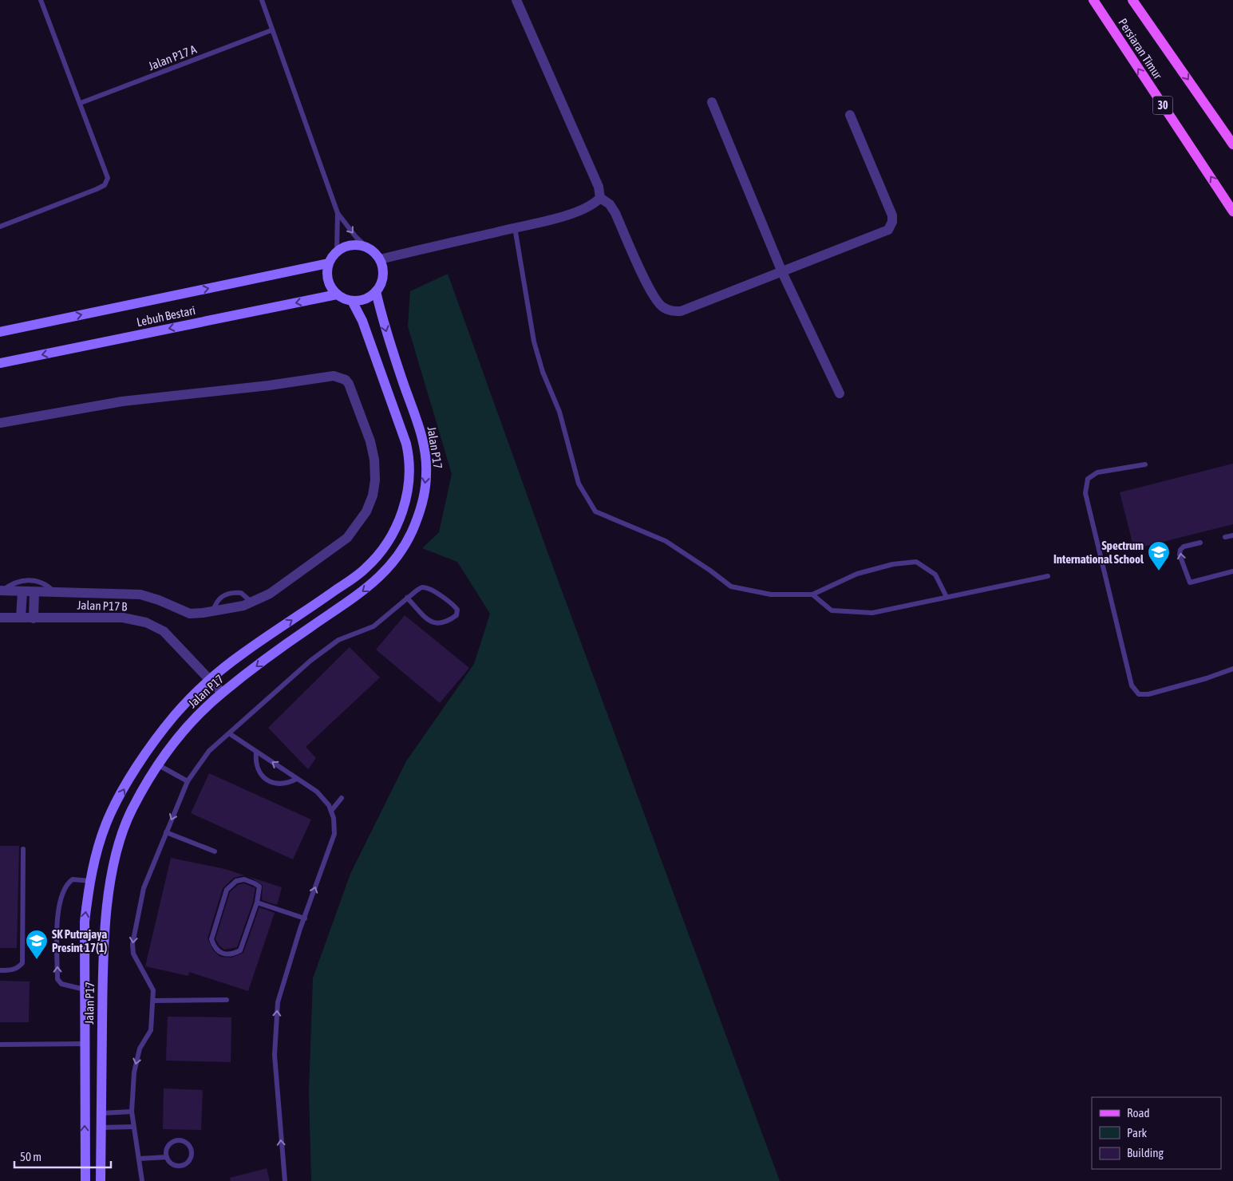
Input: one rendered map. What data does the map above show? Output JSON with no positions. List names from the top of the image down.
{
  "streets": {
    "main road": ["Persiaran Timur", "30"],
    "street": ["Lebuh Bestari", "Jalan P17", "Jalan P17 B"],
    "lane": ["Jalan P17 A"]
  },
  "crossings": [
    ["Lebuh Bestari", "Jalan P17"],
    ["Jalan P17", "Jalan P17 B"]
  ],
  "places": {
    "school or university": ["Spectrum International School", "SK Putrajaya Presint 17(1)"]
  },
  "legend": ["Road", "Park", "Building"],
  "scale_bar": "50 m"
}
